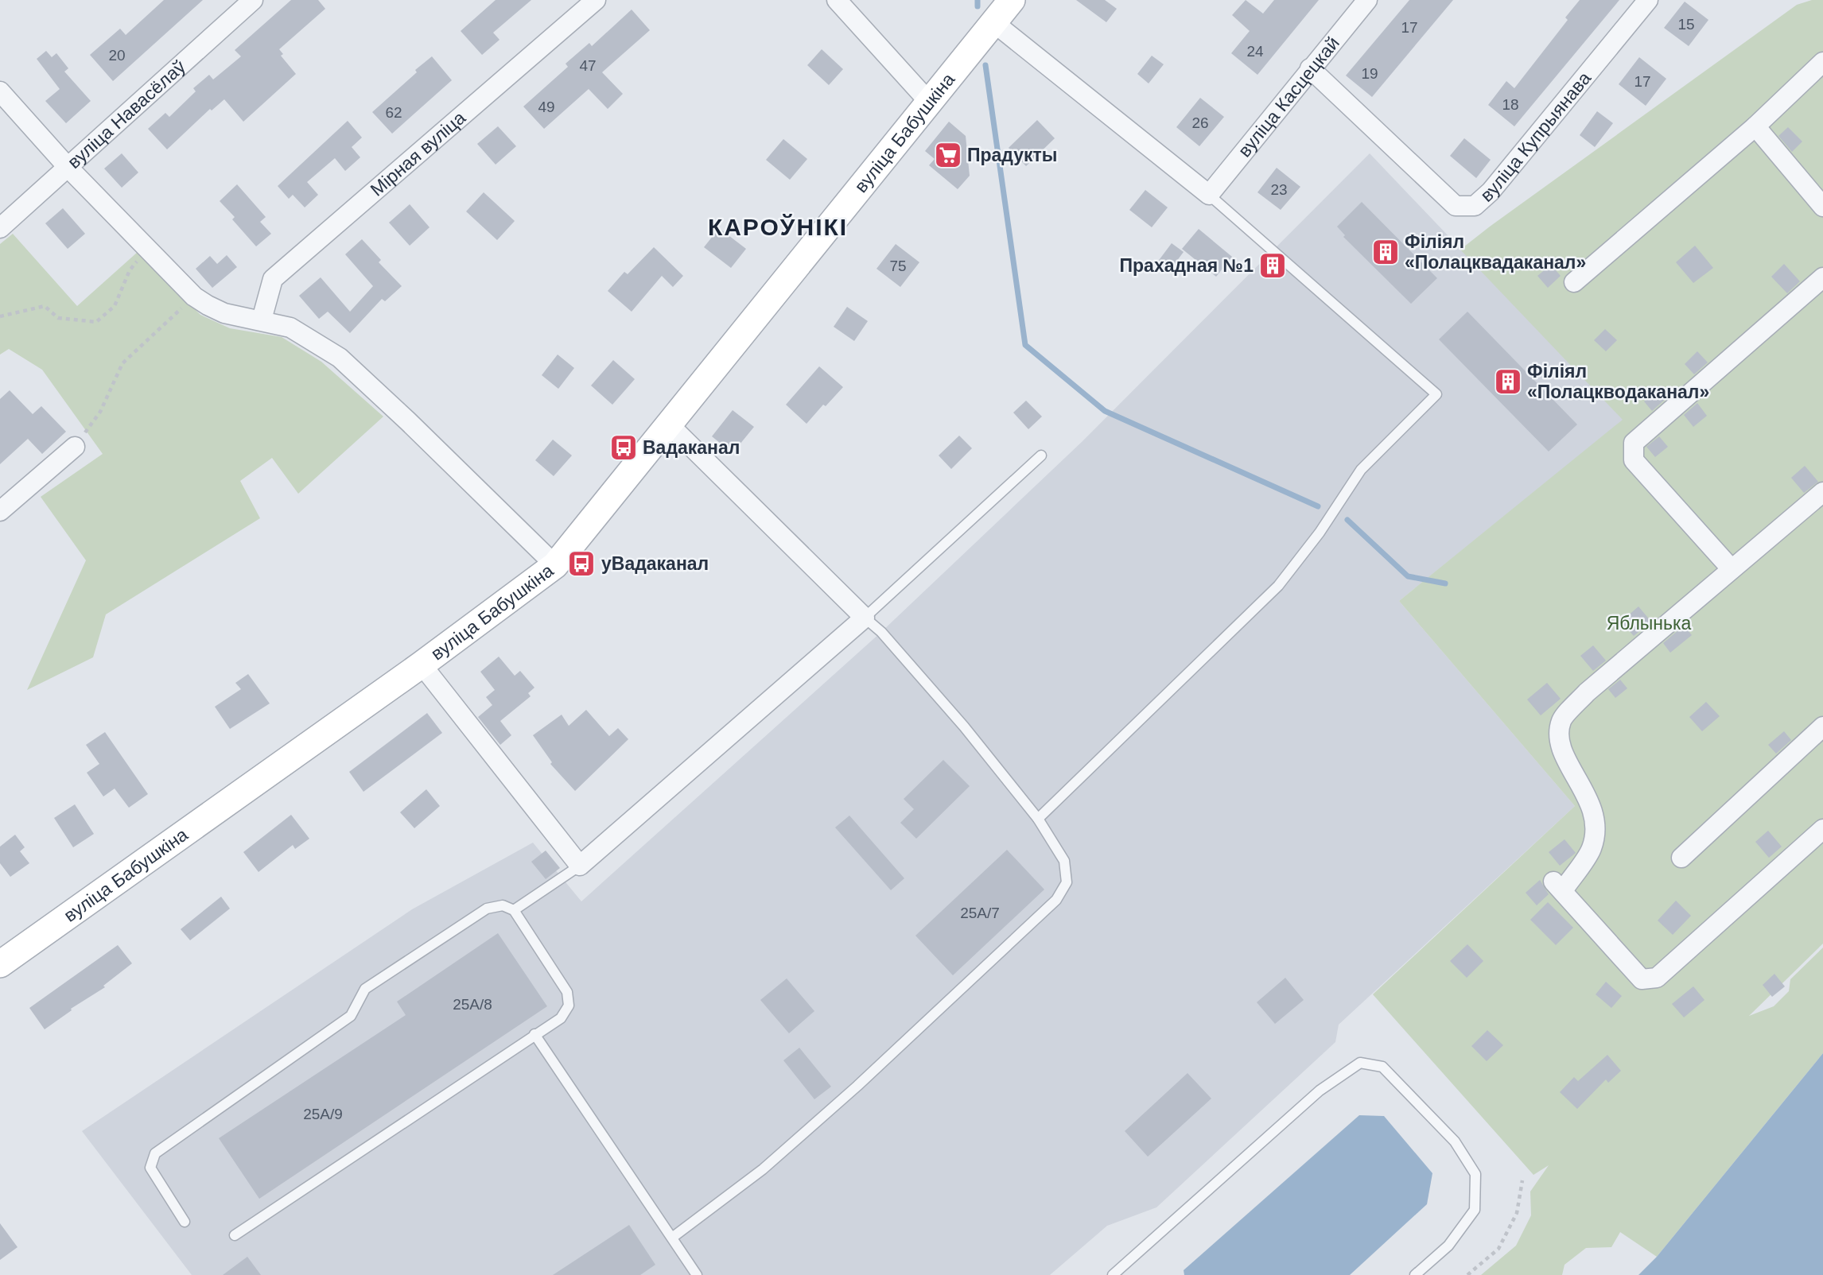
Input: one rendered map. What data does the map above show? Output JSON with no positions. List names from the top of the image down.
{
  "streets": {
    "street": [
      "вуліца Касцецкай",
      "вуліца Навасёлаў",
      "вуліца Бабушкіна",
      "вуліца Купрыянава",
      "Мірная вуліца"
    ]
  },
  "crossings": [
    ["вуліца Касцецкай", "вуліца Купрыянава"]
  ],
  "districts": ["КАРОЎНІКІ"],
  "parks": ["Яблынька"],
  "places": {
    "supermarket": ["Прадукты"],
    "building": ["Філіял «Полацквадаканал»", "Прахадная №1", "Філіял «Полацкводаканал»"],
    "bus stop": ["Вадаканал", "уВадаканал"]
  },
  "house_numbers": [
    "15",
    "17",
    "24",
    "20",
    "47",
    "19",
    "17",
    "18",
    "49",
    "62",
    "26",
    "23",
    "75",
    "25А/7",
    "25А/8",
    "25А/9"
  ]
}
